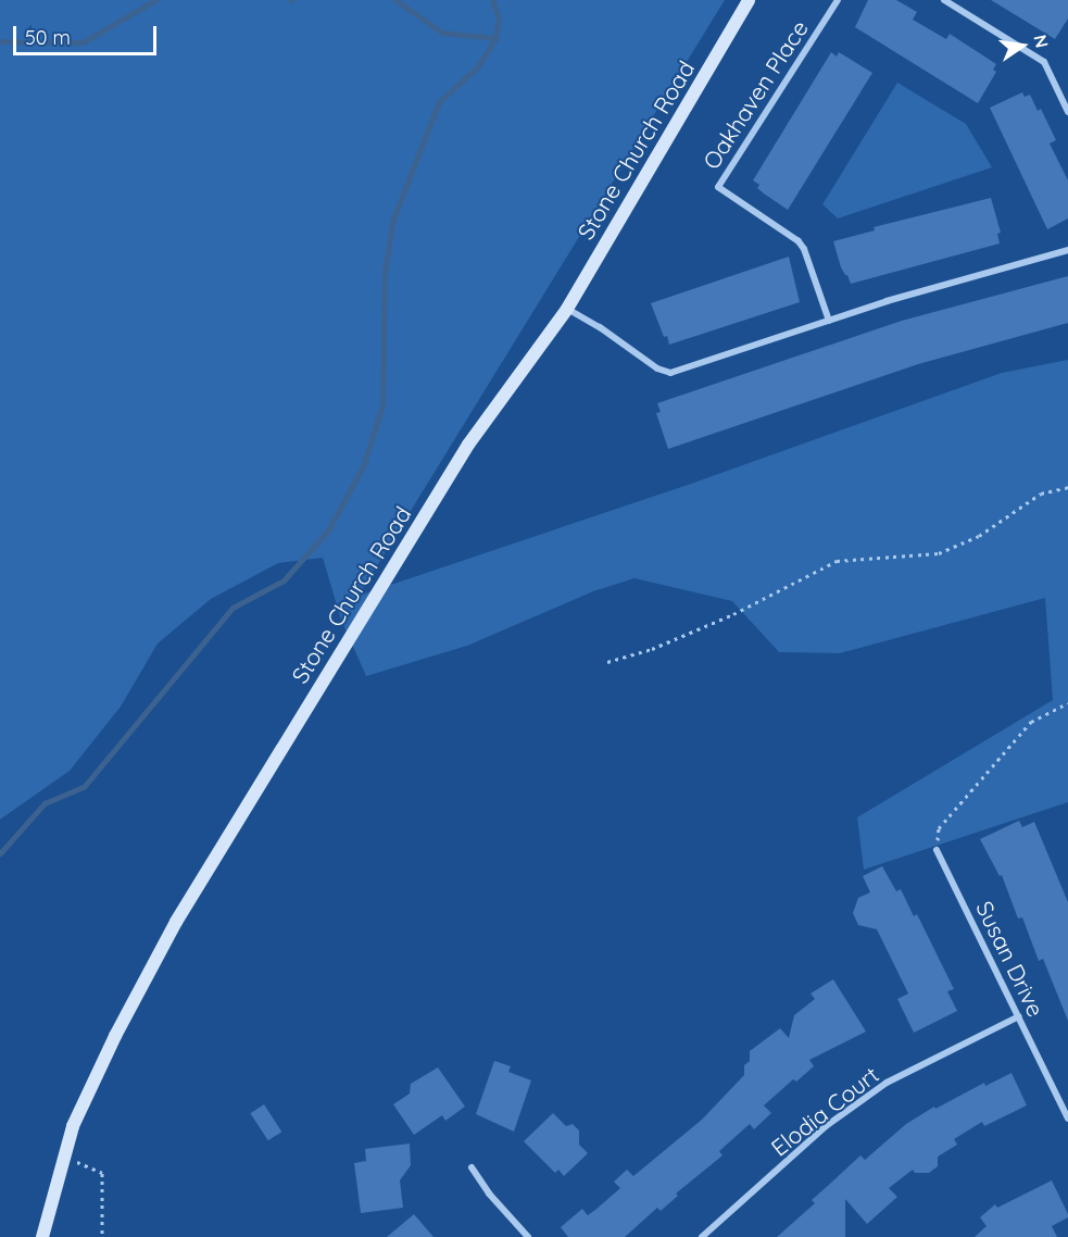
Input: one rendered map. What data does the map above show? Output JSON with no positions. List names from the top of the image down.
{
  "streets": {
    "main road": ["Stone Church Road"],
    "street": ["Oakhaven Place", "Susan Drive", "Elodia Court"]
  },
  "crossings": [
    ["Susan Drive", "Elodia Court"]
  ],
  "scale_bar": "50 m",
  "north": "right"
}
